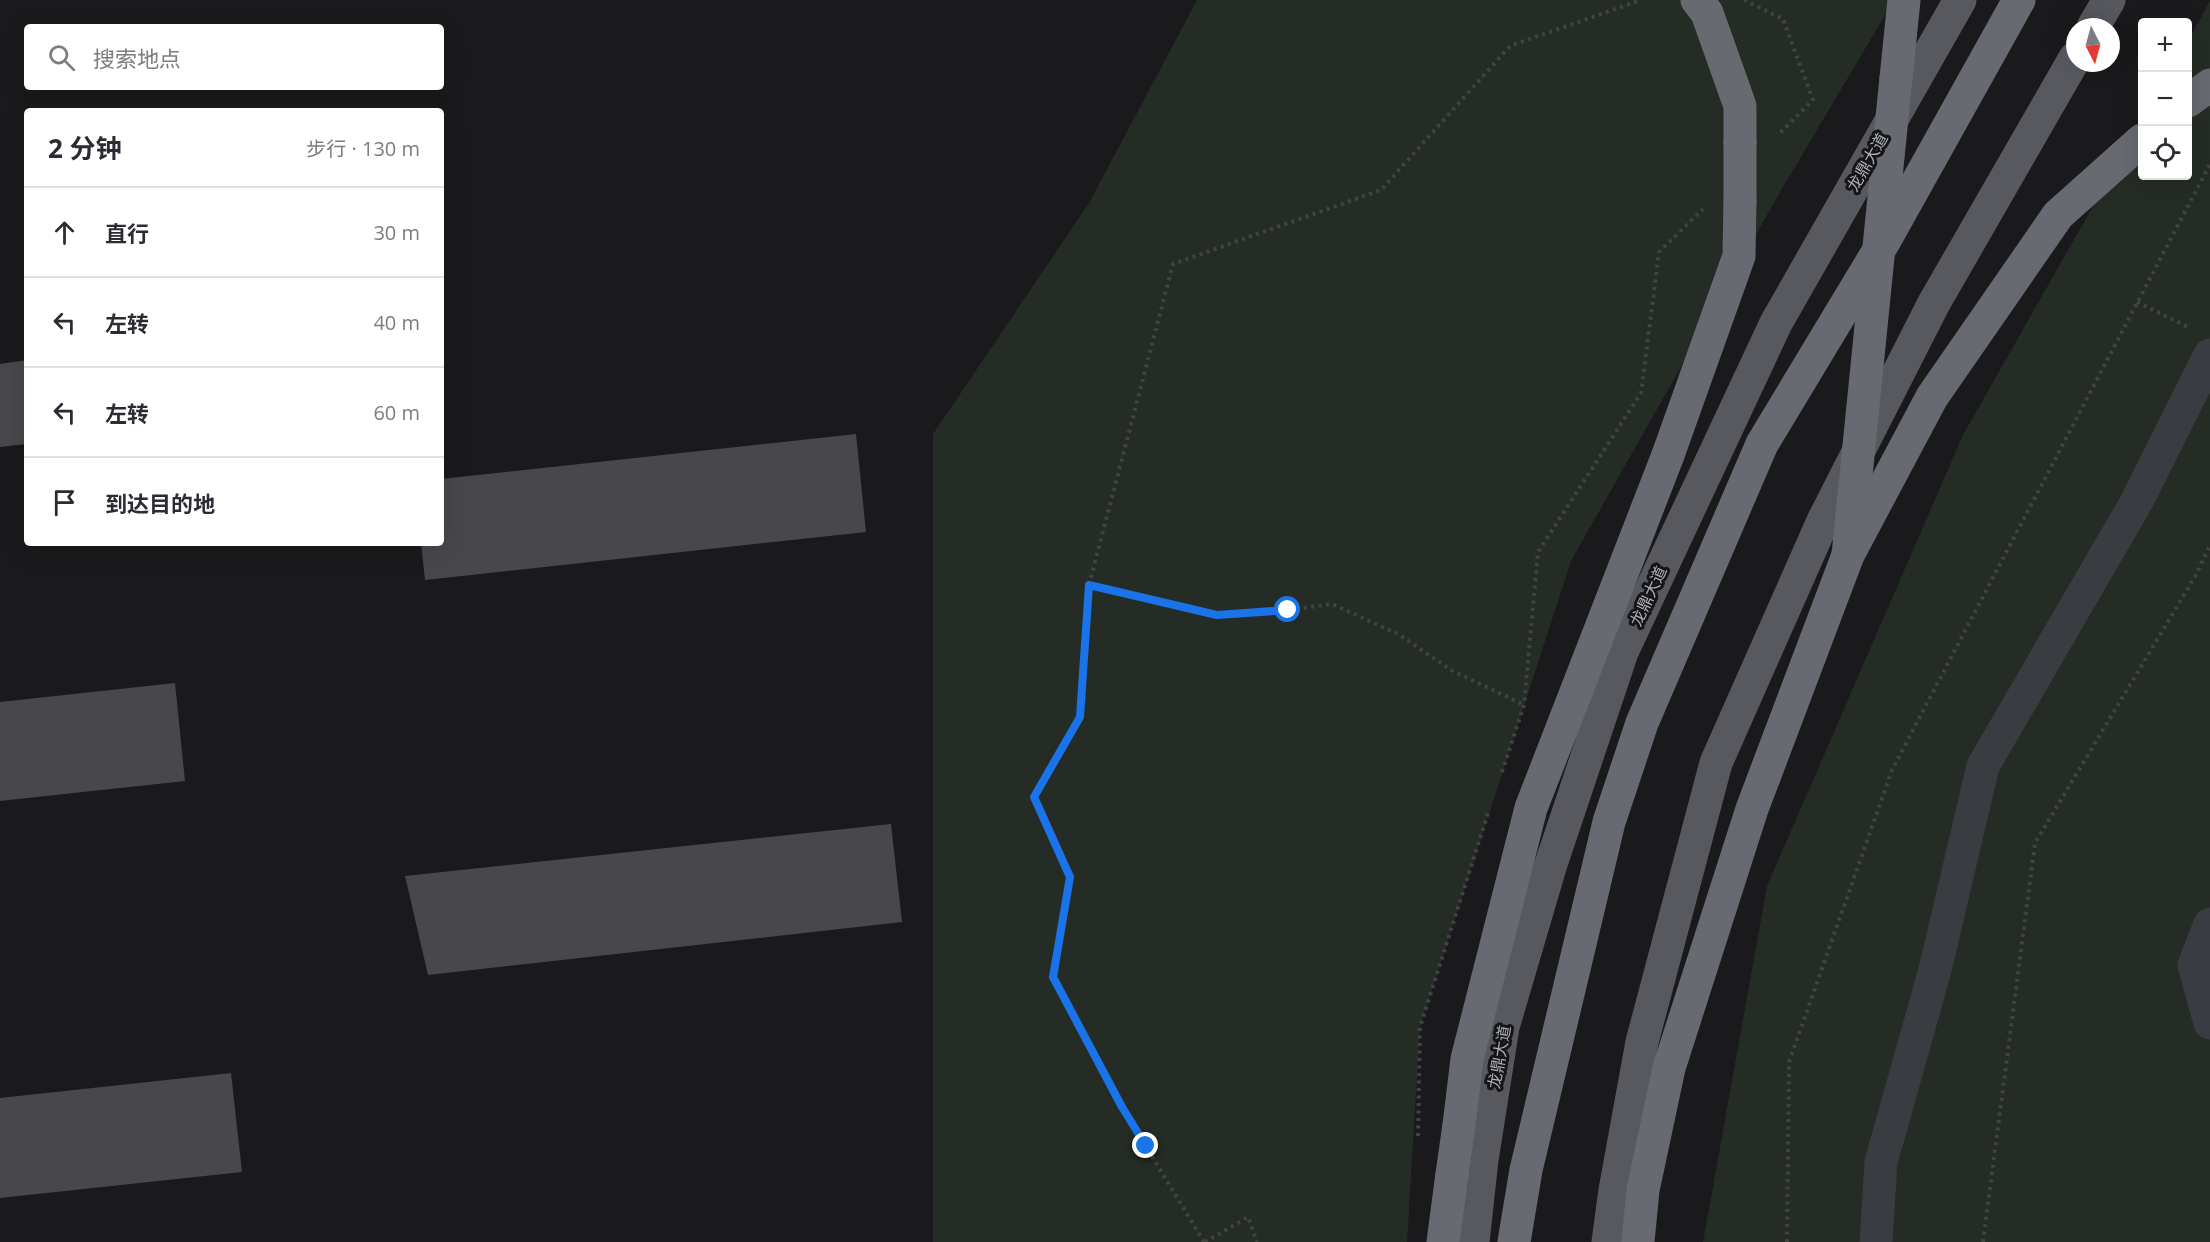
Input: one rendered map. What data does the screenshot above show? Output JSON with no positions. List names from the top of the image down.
{
  "streets": {
    "main road": ["龙鼎大道"]
  },
  "north": "bottom",
  "page": {
    "map_buttons": ["+", "−"],
    "search": "搜索地点",
    "heading": ["2 分钟", "步行 · 130 m"],
    "list": [
      ["直行", "30 m"],
      ["左转", "40 m"],
      ["左转", "60 m"],
      "到达目的地"
    ]
  }
}
